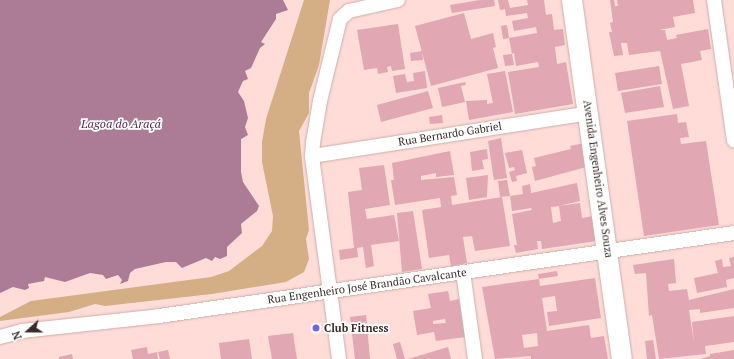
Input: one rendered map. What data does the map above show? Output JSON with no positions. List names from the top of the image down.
{
  "streets": {
    "main road": ["Avenida Engenheiro Alves Souza"],
    "street": ["Rua Bernardo Gabriel", "Rua Engenheiro José Brandão Cavalcante"]
  },
  "crossings": [
    ["Rua Bernardo Gabriel", "Avenida Engenheiro Alves Souza"],
    ["Avenida Engenheiro Alves Souza", "Rua Engenheiro José Brandão Cavalcante"]
  ],
  "water": ["Lagoa do Araçá"],
  "places": ["Club Fitness"],
  "north": "left"
}
